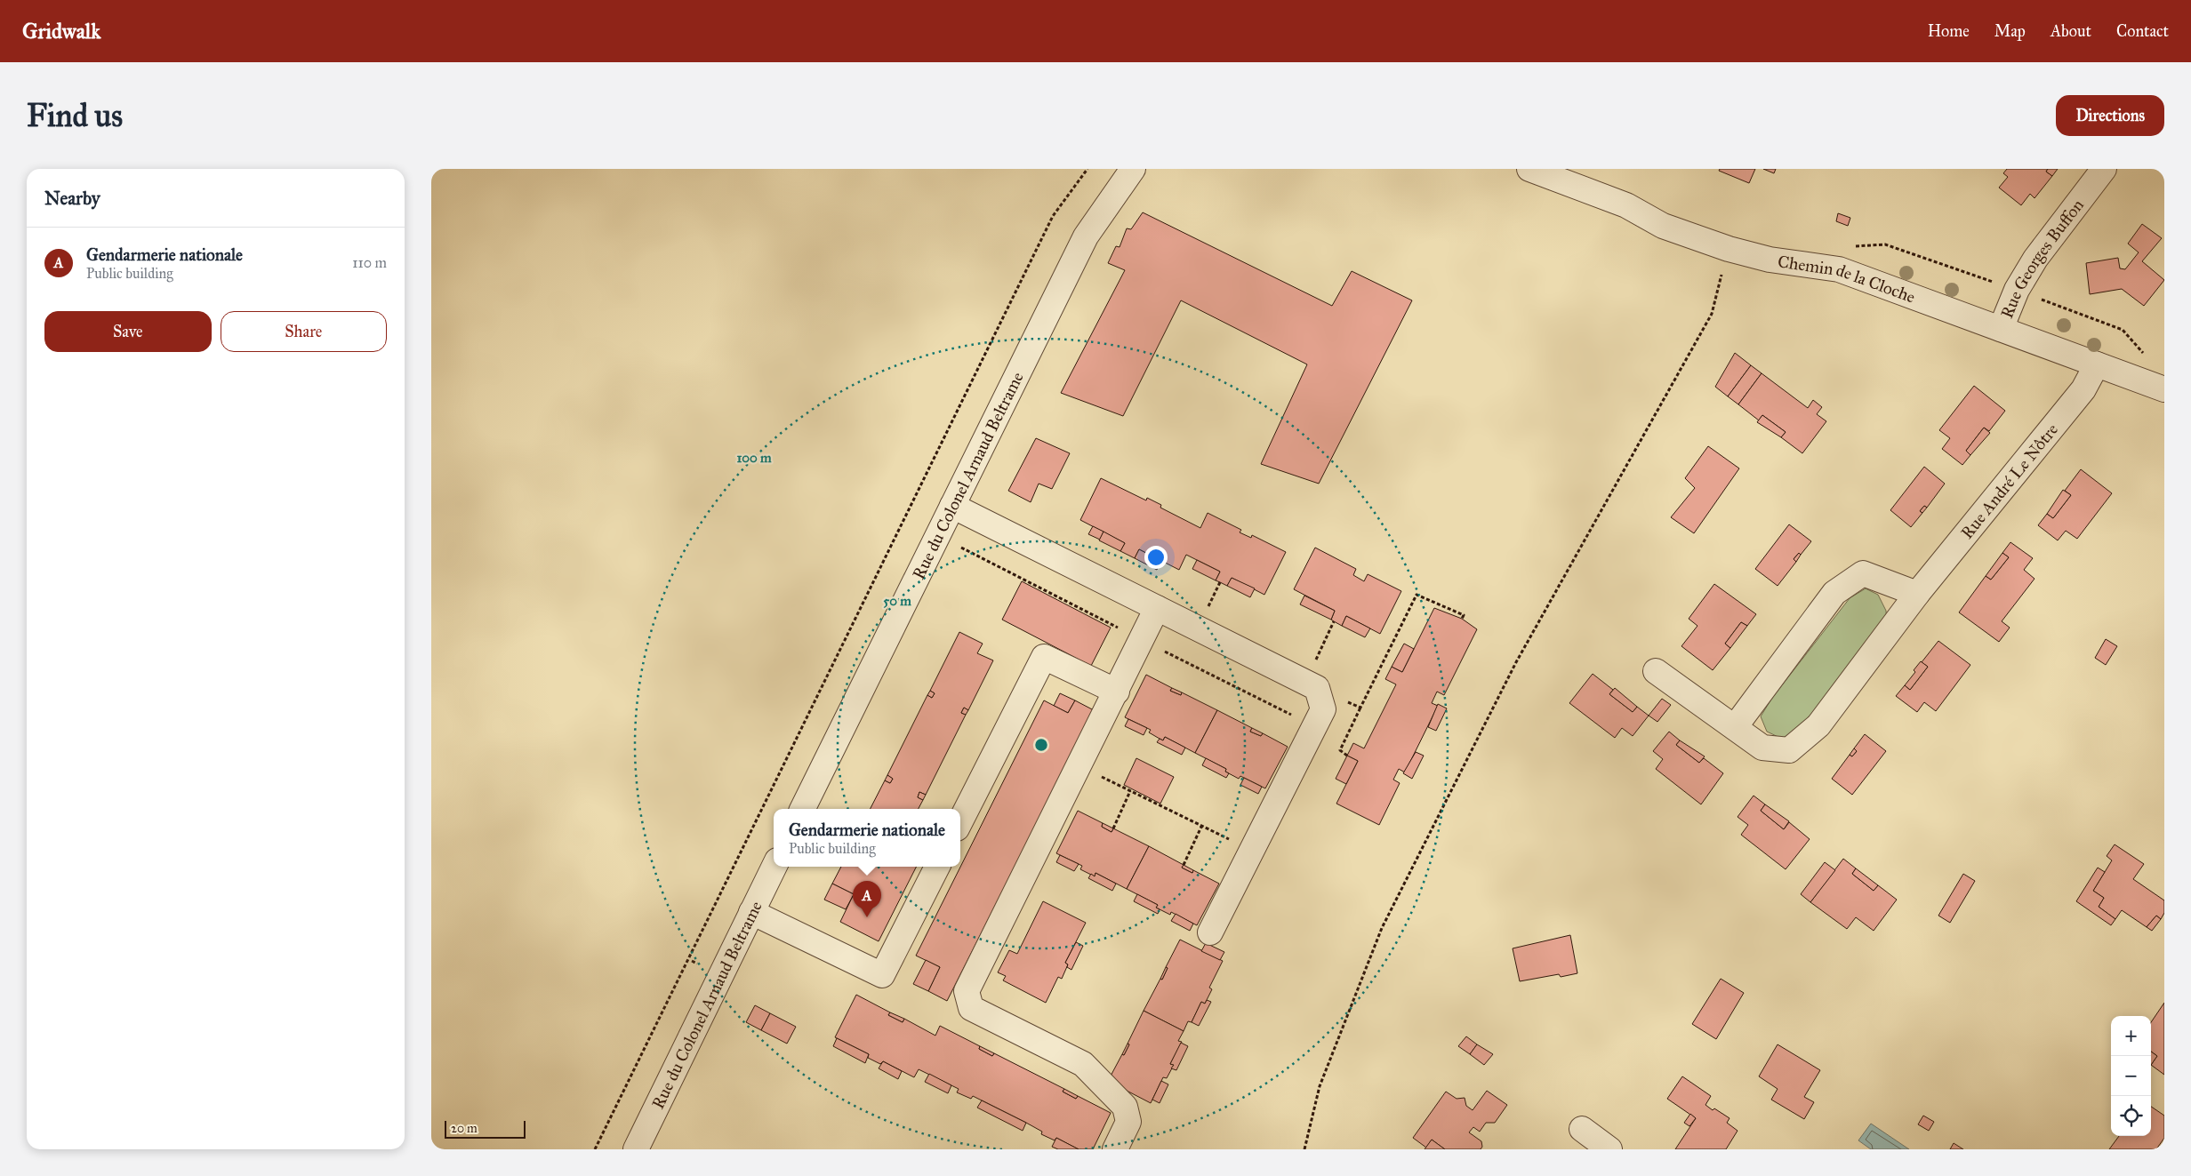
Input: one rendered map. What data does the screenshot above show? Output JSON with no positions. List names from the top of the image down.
{
  "streets": {
    "street": [
      "Rue Georges Buffon",
      "Chemin de la Cloche",
      "Rue du Colonel Arnaud Beltrame",
      "Rue André Le Nôtre"
    ]
  },
  "crossings": [
    ["Rue Georges Buffon", "Chemin de la Cloche"],
    ["Chemin de la Cloche", "Rue André Le Nôtre"]
  ],
  "scale_bar": "20 m",
  "page": {
    "header": "Gridwalk",
    "nav": [
      "Home",
      "Map",
      "About",
      "Contact"
    ],
    "buttons": [
      "Directions",
      ["Save", "Share"]
    ],
    "title": "Find us",
    "heading": "Nearby",
    "list": [
      {
        "mark": "A",
        "name": "Gendarmerie nationale",
        "note": "Public building",
        "value": "110 m"
      }
    ],
    "popup": ["Gendarmerie nationale", "Public building"],
    "pins": "A",
    "map_buttons": ["+", "−"],
    "scale": "20 m"
  },
  "rings": ["100 m", "50 m"]
}
